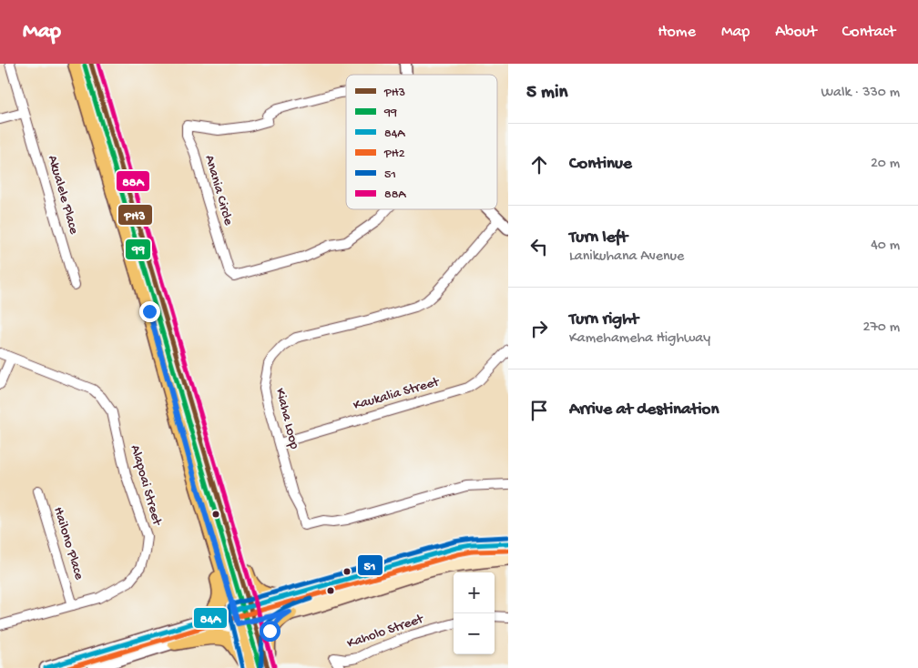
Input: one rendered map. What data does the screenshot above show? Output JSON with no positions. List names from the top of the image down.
{
  "streets": {
    "street": [
      "Anania Circle",
      "Akualele Place",
      "Kaukalia Street",
      "Kiaha Loop",
      "Alapoai Street",
      "Hailono Place",
      "Kaholo Street"
    ]
  },
  "crossings": [
    ["Kaukalia Street", "Kiaha Loop"],
    ["Alapoai Street", "Hailono Place"]
  ],
  "lines": [
    "transit line PH3",
    "transit line 88A",
    "transit line 99",
    "transit line 51",
    "transit line 84A",
    "transit line PH2"
  ],
  "legend": [
    "PH3",
    "99",
    "84A",
    "PH2",
    "51",
    "88A"
  ],
  "page": {
    "header": "Map",
    "nav": [
      "Home",
      "Map",
      "About",
      "Contact"
    ],
    "heading": ["5 min", "Walk · 330 m"],
    "list": [
      ["Continue", "20 m"],
      ["Turn left", "Lanikuhana Avenue", "40 m"],
      ["Turn right", "Kamehameha Highway", "270 m"],
      "Arrive at destination"
    ],
    "map_buttons": ["+", "−"]
  }
}
